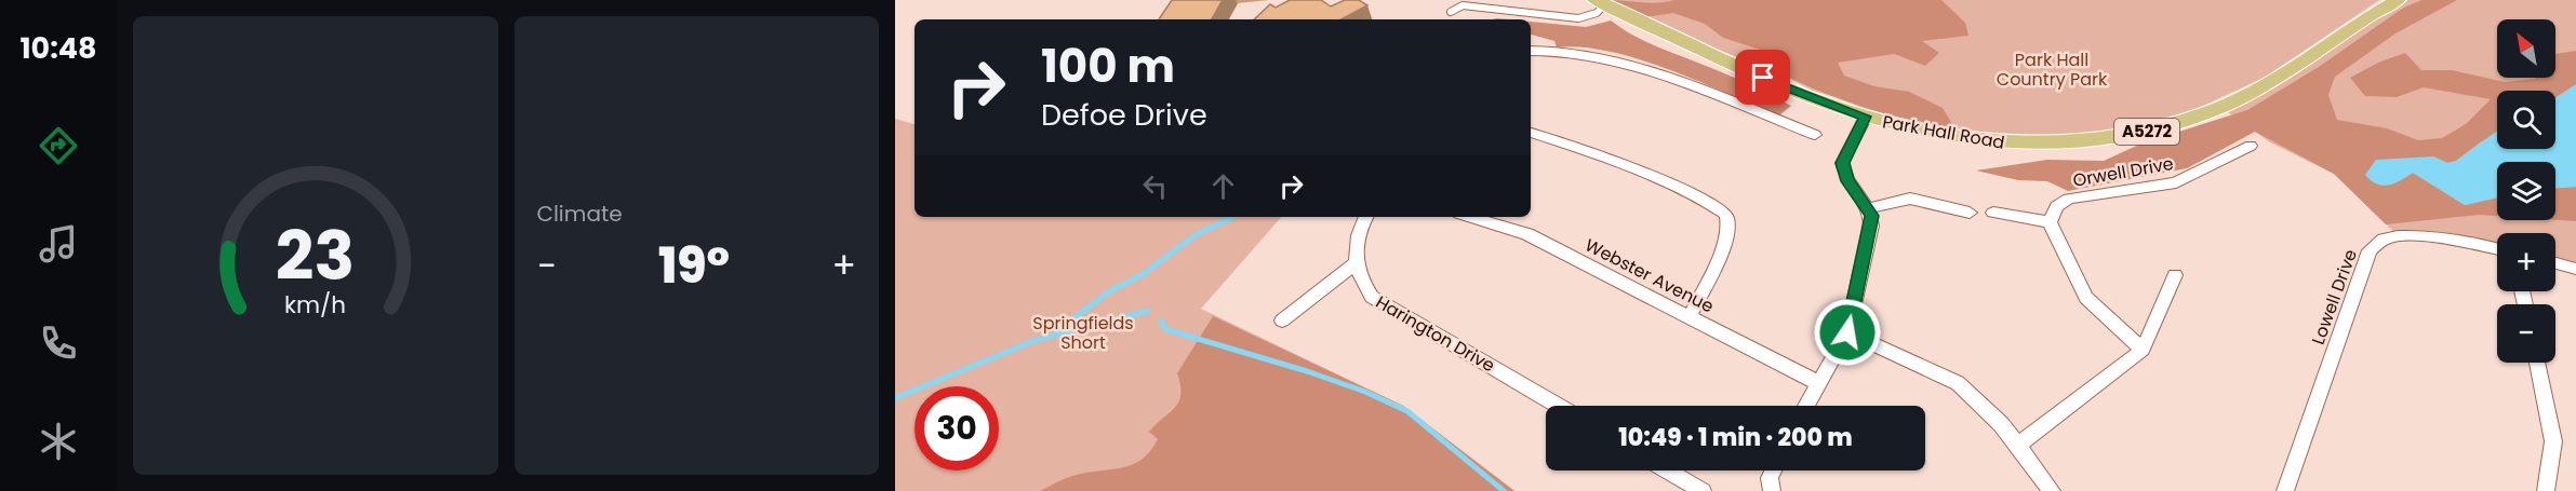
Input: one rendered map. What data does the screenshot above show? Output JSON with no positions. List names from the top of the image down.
{
  "streets": {
    "main road": ["Park Hall Road", "A5272"],
    "street": [
      "Orwell Drive",
      "Webster Avenue",
      "Lowell Drive",
      "Harington Drive"
    ]
  },
  "parks": ["Park Hall Country Park", "Springfields Short"],
  "north": "top left",
  "page": {
    "tabs": "10:48",
    "tile": "Climate",
    "map_buttons": ["+", "−"],
    "turn": ["100 m", "Defoe Drive"],
    "heat": ["−", "19°", "+"],
    "limit": "30",
    "trip": "10:49 · 1 min · 200 m",
    "gauge": ["23", "km/h"]
  }
}
